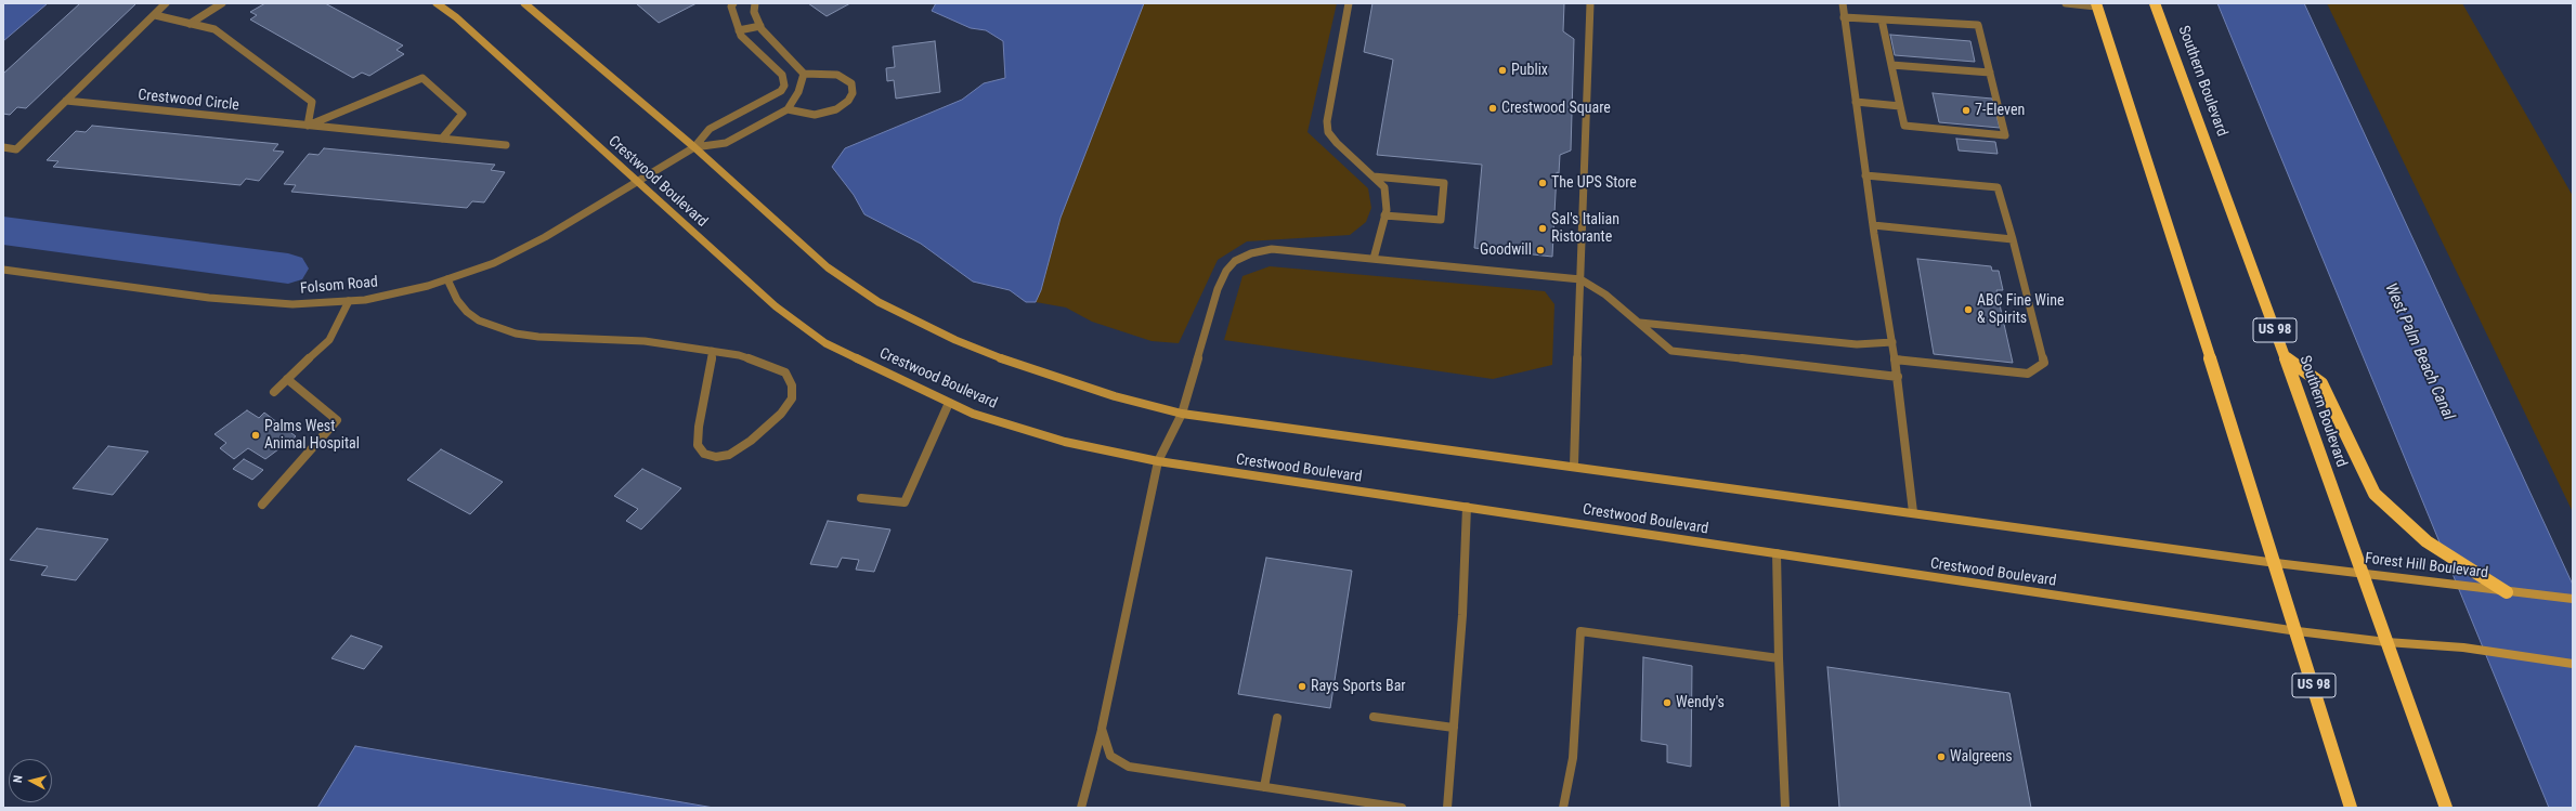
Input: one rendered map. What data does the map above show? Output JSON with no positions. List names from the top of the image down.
{
  "streets": {
    "highway": ["Southern Boulevard", "US 98"],
    "main road": ["Crestwood Boulevard", "Forest Hill Boulevard"],
    "street": ["Crestwood Circle", "Folsom Road"]
  },
  "crossings": [
    ["Southern Boulevard", "Forest Hill Boulevard"],
    ["Crestwood Boulevard", "Folsom Road"],
    ["Crestwood Boulevard", "US 98"],
    ["US 98", "Forest Hill Boulevard"]
  ],
  "water": ["West Palm Beach Canal"],
  "places": [
    "Publix",
    "Crestwood Square",
    "7-Eleven",
    "The UPS Store",
    "Sal's Italian Ristorante",
    "Goodwill",
    "ABC Fine Wine & Spirits",
    "Palms West Animal Hospital",
    "Rays Sports Bar",
    "Wendy's",
    "Walgreens"
  ],
  "north": "left"
}
